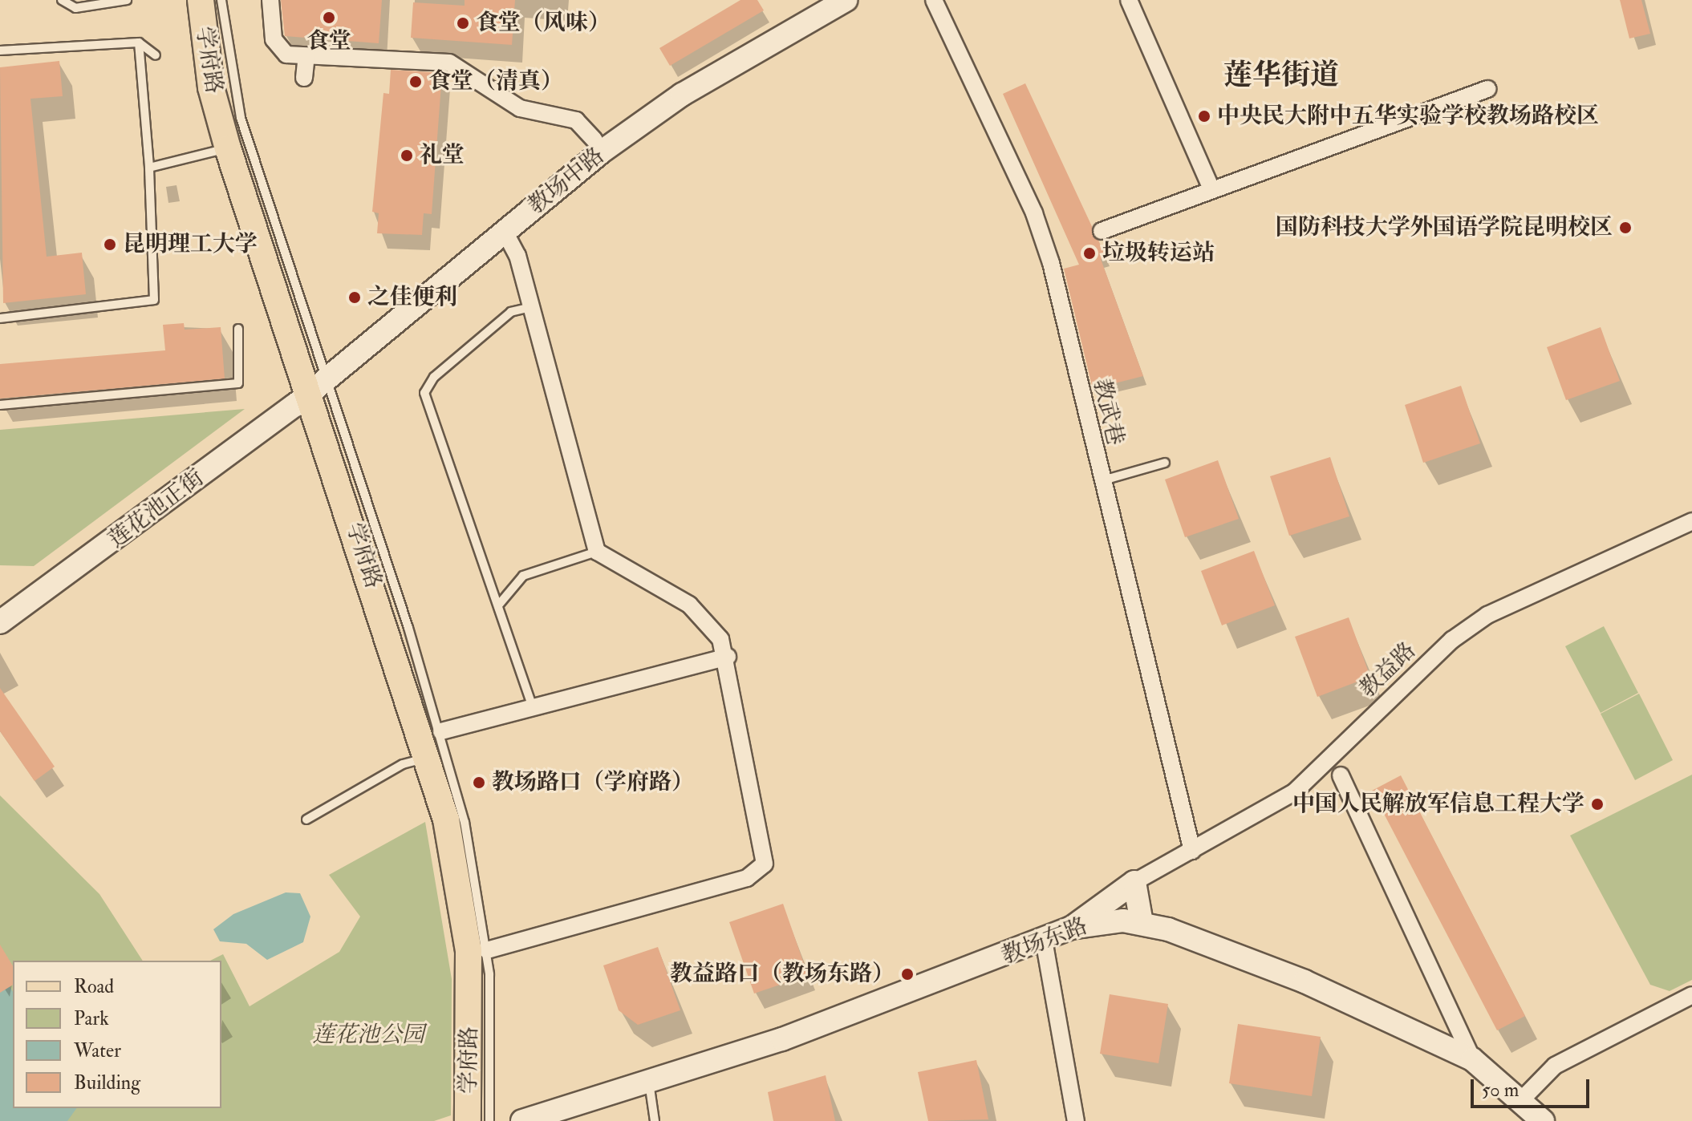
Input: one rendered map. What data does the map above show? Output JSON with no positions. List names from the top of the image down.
{
  "streets": {
    "main road": ["学府路"],
    "street": [
      "教场中路",
      "教武巷",
      "莲花池正街",
      "教益路",
      "教场东路"
    ]
  },
  "crossings": [
    ["学府路", "教场中路"],
    ["学府路", "莲花池正街"],
    ["教场中路", "莲花池正街"],
    ["教武巷", "教益路"]
  ],
  "districts": ["莲华街道"],
  "parks": ["莲花池公园"],
  "places": [
    "食堂",
    "食堂（风味）",
    "食堂（清真）",
    "中央民大附中五华实验学校教场路校区",
    "礼堂",
    "国防科技大学外国语学院昆明校区",
    "昆明理工大学",
    "垃圾转运站",
    "之佳便利",
    "教场路口（学府路）",
    "中国人民解放军信息工程大学",
    "教益路口（教场东路）"
  ],
  "legend": [
    "Road",
    "Park",
    "Water",
    "Building"
  ],
  "scale_bar": "50 m"
}
